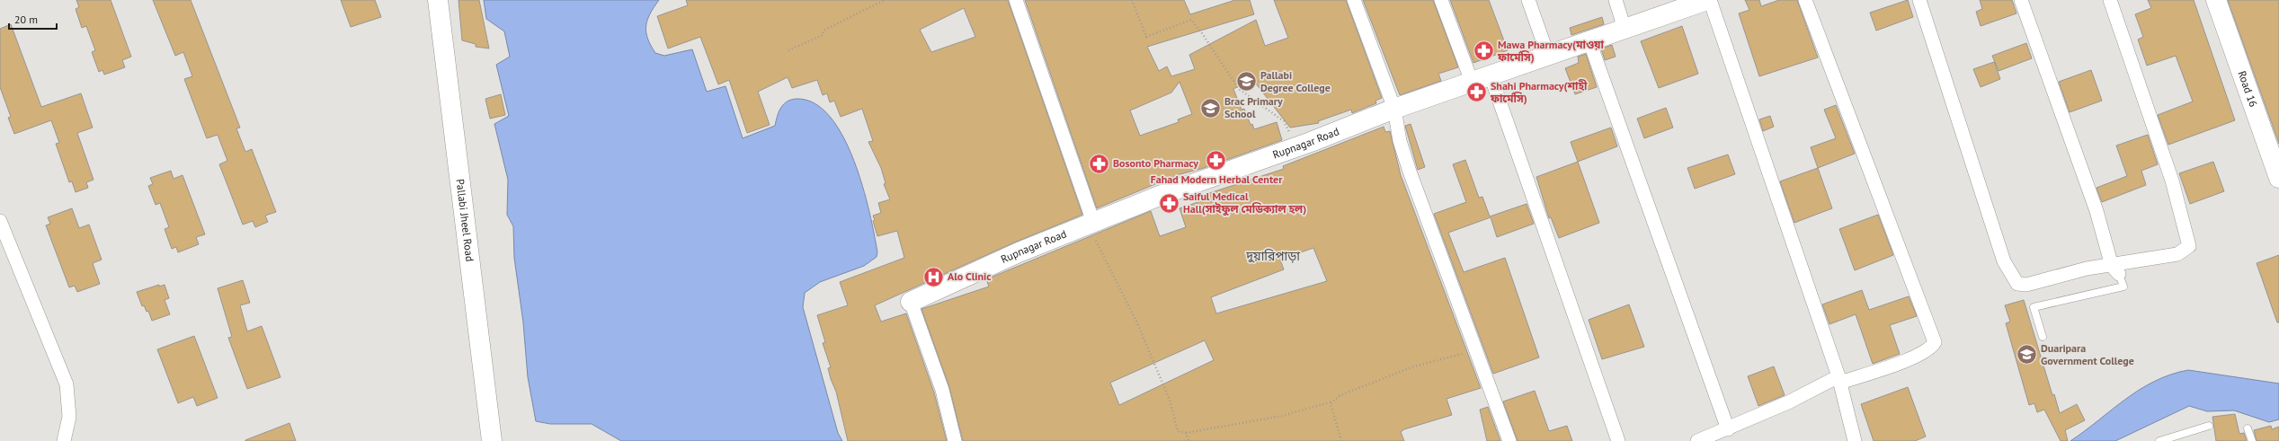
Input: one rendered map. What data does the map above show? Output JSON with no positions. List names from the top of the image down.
{
  "streets": {
    "street": ["Road 16", "Rupnagar Road", "Pallabi Jheel Road"]
  },
  "districts": ["দুয়ারিপাড়া"],
  "places": {
    "pharmacy": [
      "Mawa Pharmacy(মাওয়া ফার্মেসি)",
      "Shahi Pharmacy(শাহী ফার্মেসি)",
      "Fahad Modern Herbal Center",
      "Bosonto Pharmacy",
      "Saiful Medical Hall(সাইফুল মেডিক্যাল হল)"
    ],
    "school or university": ["Pallabi Degree College", "Brac Primary School", "Duaripara Government College"],
    "hospital": ["Alo Clinic"]
  },
  "scale_bar": "20 m"
}
